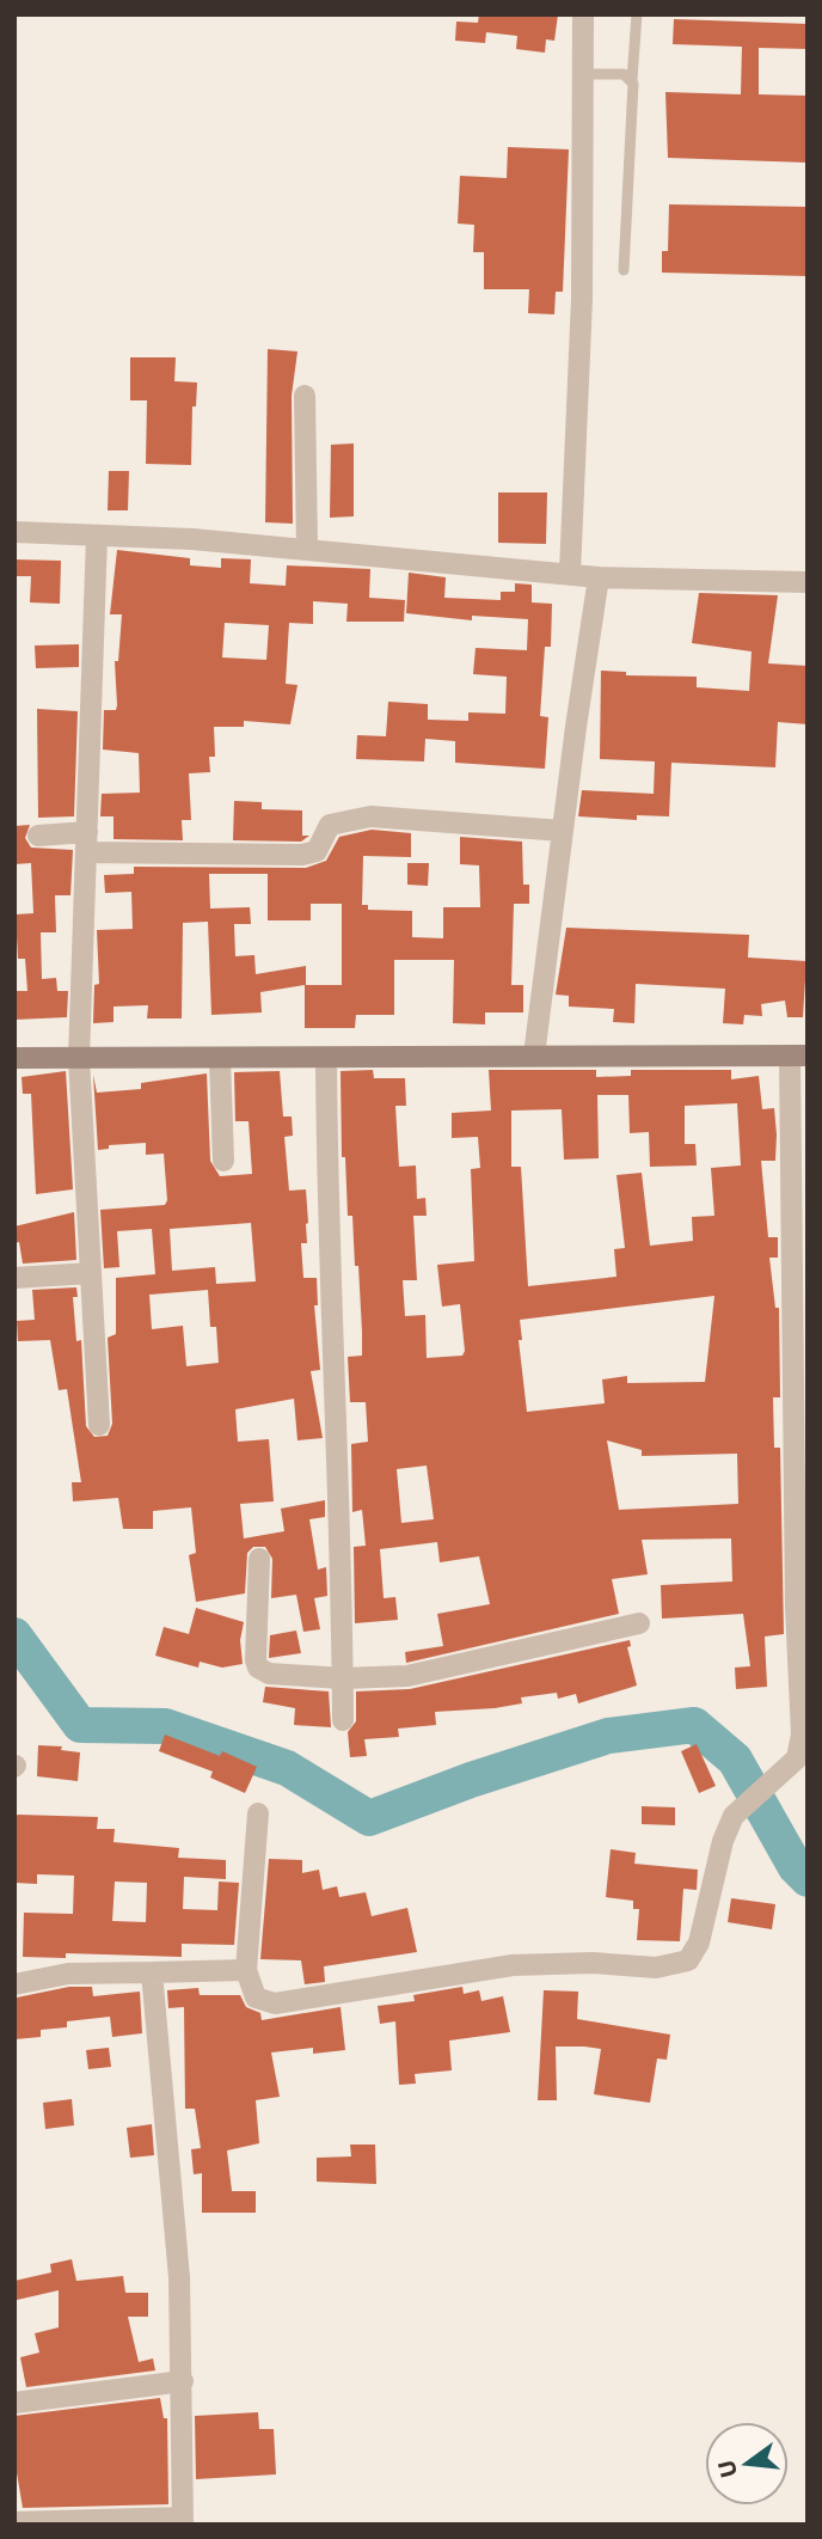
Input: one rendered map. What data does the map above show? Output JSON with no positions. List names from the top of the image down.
{
  "north": "left"
}
